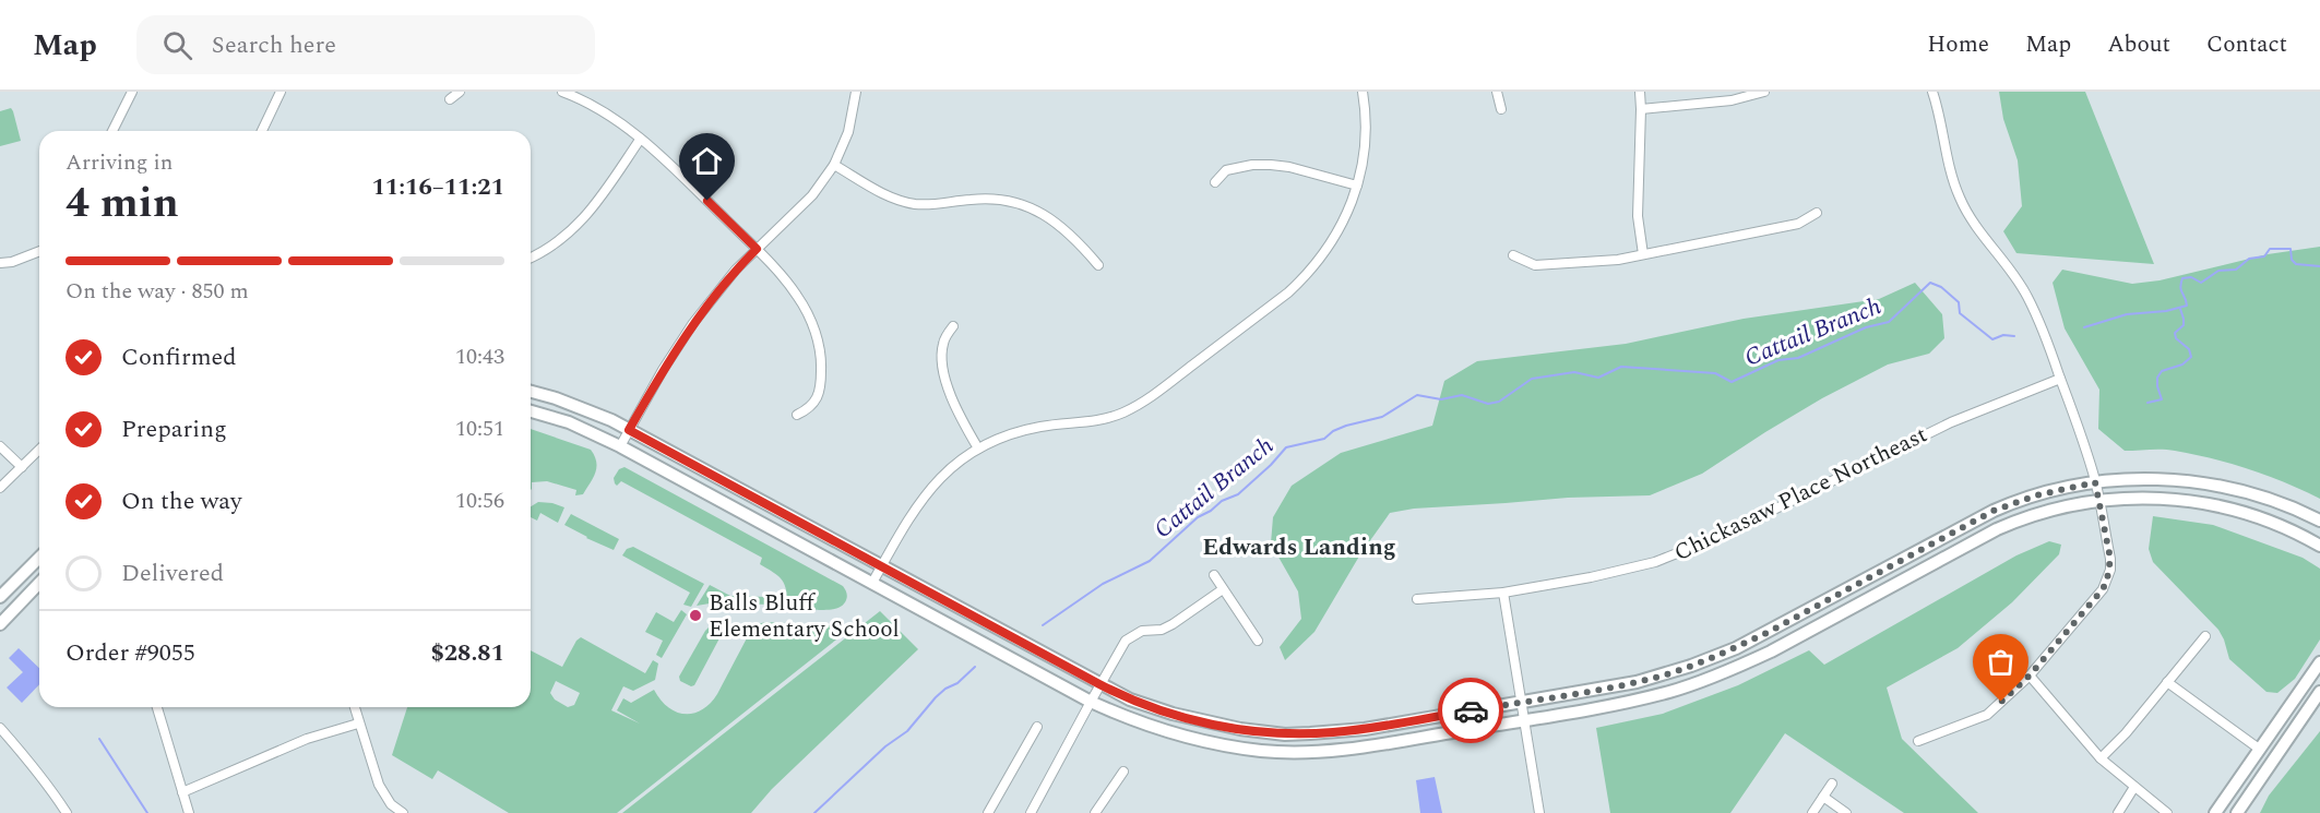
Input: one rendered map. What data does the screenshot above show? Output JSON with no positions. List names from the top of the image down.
{
  "streets": {
    "street": ["Chickasaw Place Northeast"]
  },
  "districts": ["Edwards Landing"],
  "water": ["Cattail Branch"],
  "places": ["Balls Bluff Elementary School"],
  "page": {
    "header": "Map",
    "search": "Search here",
    "nav": [
      "Home",
      "Map",
      "About",
      "Contact"
    ],
    "heading": ["4 min", "Arriving in", "11:16–11:21"],
    "panel": ["Order #9055", "$28.81"],
    "bar": "On the way · 850 m",
    "list": [
      ["Confirmed", "10:43"],
      ["Preparing", "10:51"],
      ["On the way", "10:56"],
      "Delivered"
    ]
  }
}
